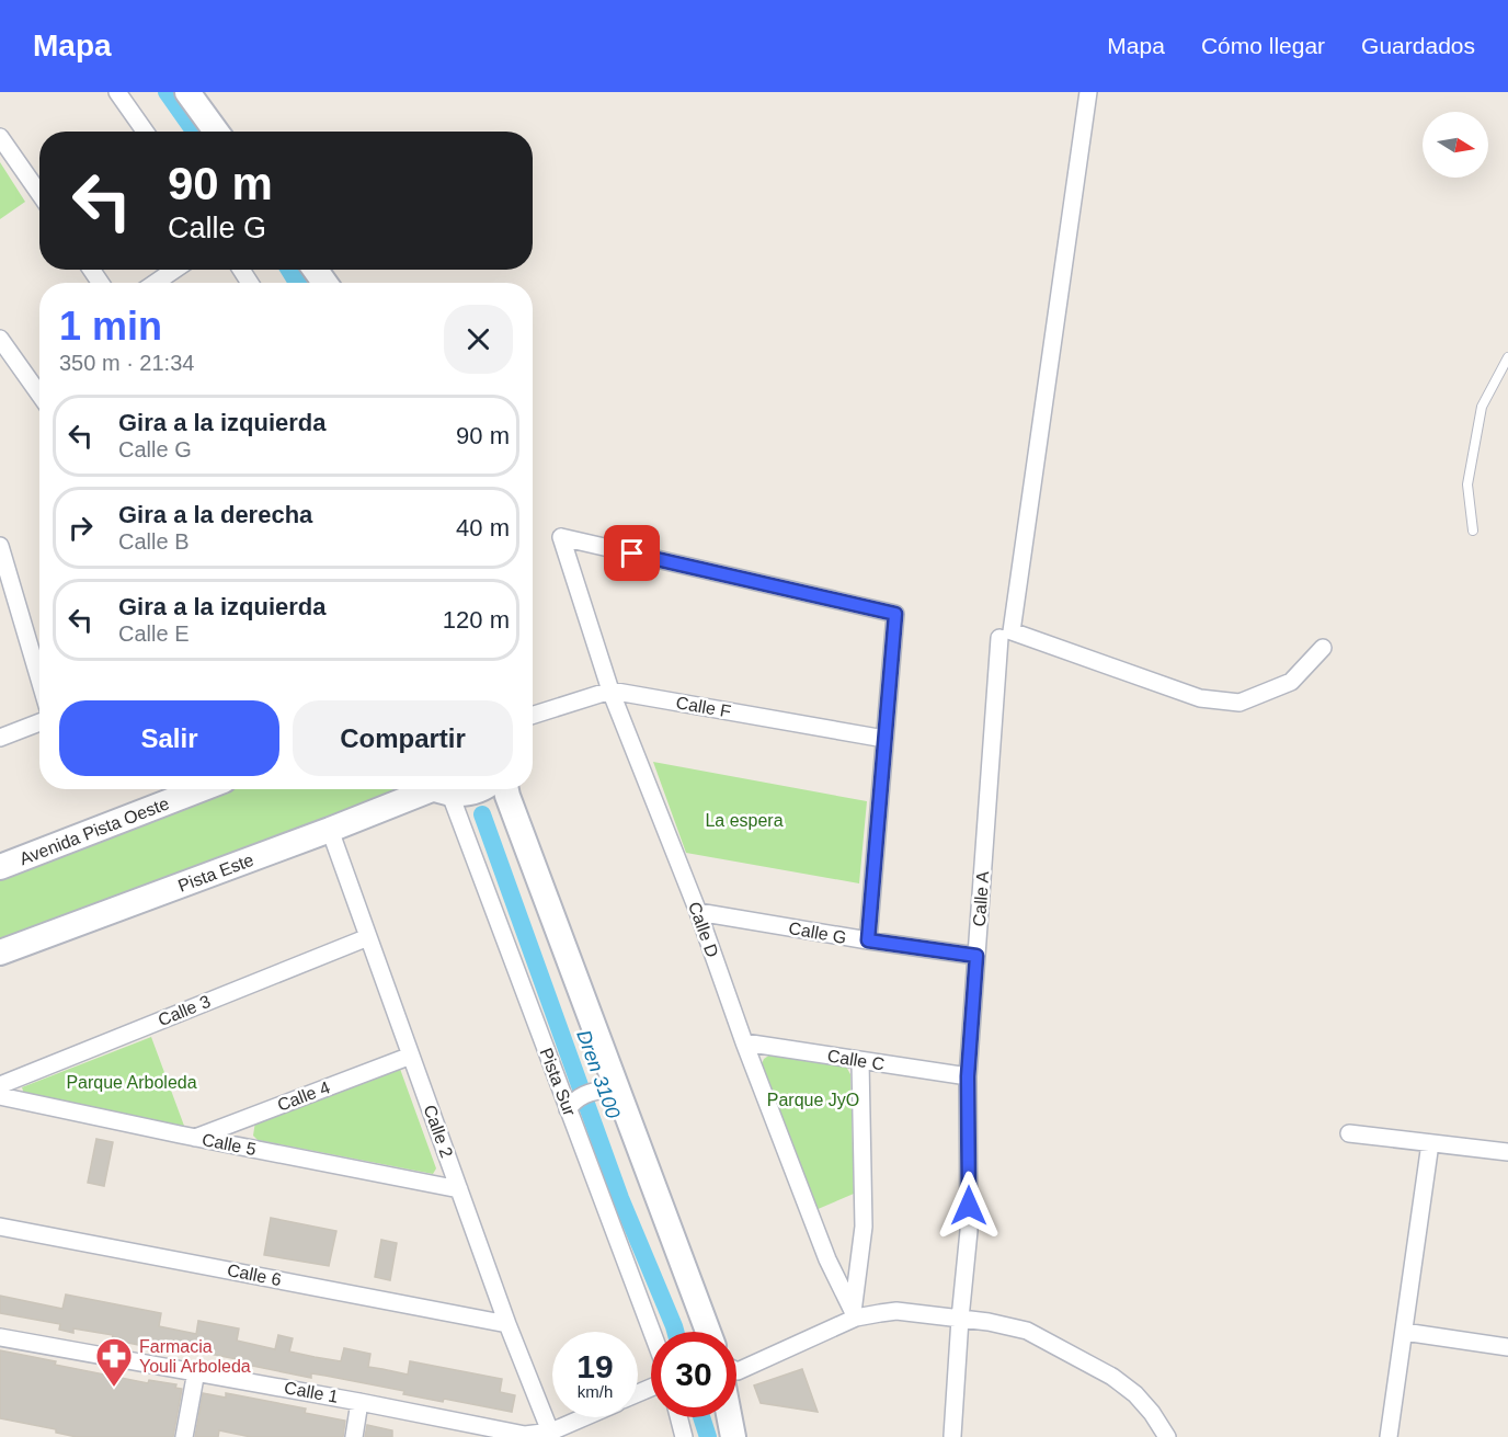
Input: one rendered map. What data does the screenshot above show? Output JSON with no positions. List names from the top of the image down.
{
  "streets": {
    "street": [
      "Calle F",
      "Avenida Pista Oeste",
      "Pista Este",
      "Calle A",
      "Calle D",
      "Calle G",
      "Calle 3",
      "Calle C",
      "Pista Sur",
      "Calle 4",
      "Calle 2",
      "Calle 5",
      "Calle 6",
      "Calle 1"
    ]
  },
  "crossings": [
    ["Calle F", "Calle D"],
    ["Pista Este", "Calle 2"],
    ["Calle A", "Calle G"],
    ["Calle A", "Calle C"],
    ["Calle D", "Calle G"],
    ["Calle D", "Calle C"],
    ["Calle 3", "Calle 2"],
    ["Calle 4", "Calle 2"],
    ["Calle 4", "Calle 5"],
    ["Calle 2", "Calle 5"],
    ["Calle 2", "Calle 6"],
    ["Calle 2", "Calle 1"]
  ],
  "water": ["Dren 3100"],
  "parks": ["La espera", "Parque Arboleda", "Parque JyO"],
  "places": {
    "pharmacy": ["Farmacia Youli Arboleda"]
  },
  "north": "right",
  "page": {
    "header": "Mapa",
    "nav": ["Mapa", "Cómo llegar", "Guardados"],
    "turn": ["90 m", "Calle G"],
    "heading": ["1 min", "350 m · 21:34"],
    "list": [
      {
        "name": "Gira a la izquierda",
        "note": "Calle G",
        "value": "90 m"
      },
      {
        "name": "Gira a la derecha",
        "note": "Calle B",
        "value": "40 m"
      },
      {
        "name": "Gira a la izquierda",
        "note": "Calle E",
        "value": "120 m"
      }
    ],
    "buttons": ["Salir", "Compartir"],
    "speed": "19 km/h",
    "limit": "30"
  }
}
